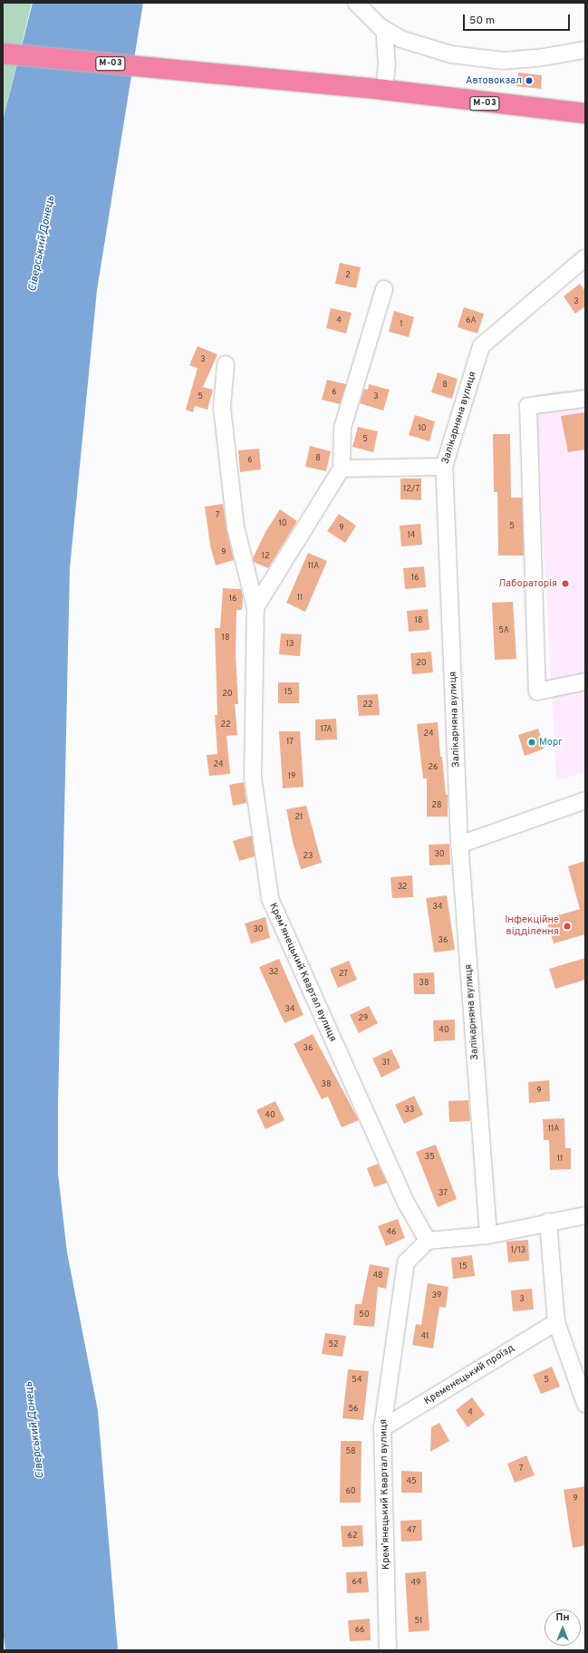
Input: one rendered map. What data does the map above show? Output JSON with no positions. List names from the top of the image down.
{
  "streets": {
    "highway": ["М-03"],
    "street": ["Залікарняна вулиця", "Крем’янецький Квартал вулиця", "Кременецький проїзд"]
  },
  "crossings": [
    ["Крем’янецький Квартал вулиця", "Кременецький проїзд"]
  ],
  "water": ["Сіверський Донець"],
  "places": [
    "Автовокзал",
    "Лабораторія",
    "Морг",
    "Інфекційне відділення"
  ],
  "house_numbers": [
    "2",
    "3",
    "4",
    "6А",
    "1",
    "3",
    "8",
    "6",
    "5",
    "3",
    "10",
    "5",
    "8",
    "6",
    "12/7",
    "7",
    "10",
    "5",
    "9",
    "14",
    "9",
    "12",
    "11А",
    "16",
    "11",
    "16",
    "18",
    "5А",
    "18",
    "13",
    "20",
    "15",
    "20",
    "22",
    "22",
    "17А",
    "24",
    "17",
    "24",
    "26",
    "19",
    "28",
    "21",
    "30",
    "23",
    "32",
    "34",
    "30",
    "36",
    "32",
    "27",
    "38",
    "34",
    "29",
    "40",
    "36",
    "31",
    "38",
    "9",
    "33",
    "40",
    "11А",
    "35",
    "11",
    "37",
    "46",
    "1/13",
    "15",
    "48",
    "39",
    "3",
    "50",
    "41",
    "52",
    "54",
    "5",
    "56",
    "4",
    "58",
    "7",
    "45",
    "60",
    "9",
    "47",
    "62",
    "64",
    "49",
    "51",
    "66"
  ],
  "scale_bar": "50 m",
  "north": "top"
}
